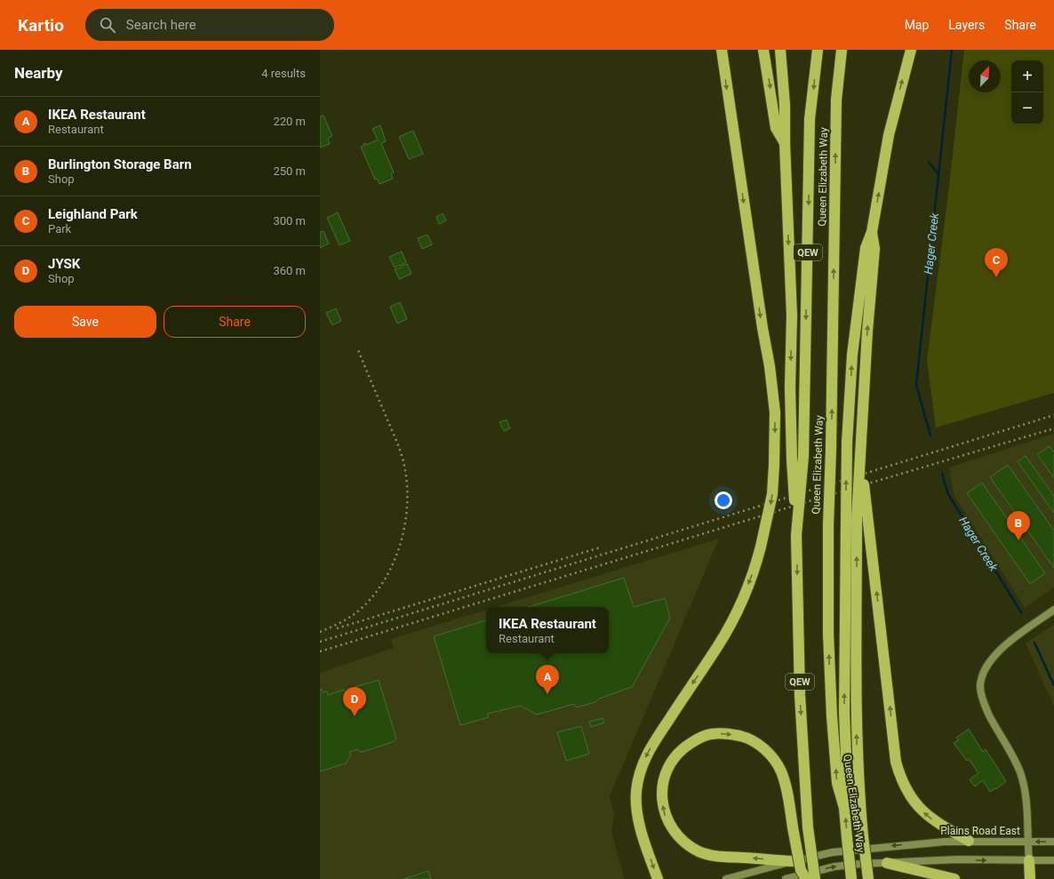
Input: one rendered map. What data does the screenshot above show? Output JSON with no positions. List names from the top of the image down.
{
  "streets": {
    "highway": ["Queen Elizabeth Way", "QEW"],
    "main road": ["Plains Road East"]
  },
  "water": ["Hager Creek"],
  "north": "top right",
  "page": {
    "header": "Kartio",
    "search": "Search here",
    "nav": ["Map", "Layers", "Share"],
    "heading": ["Nearby", "4 results"],
    "map_buttons": ["+", "−"],
    "list": [
      {
        "mark": "A",
        "name": "IKEA Restaurant",
        "note": "Restaurant",
        "value": "220 m"
      },
      {
        "mark": "B",
        "name": "Burlington Storage Barn",
        "note": "Shop",
        "value": "250 m"
      },
      {
        "mark": "C",
        "name": "Leighland Park",
        "note": "Park",
        "value": "300 m"
      },
      {
        "mark": "D",
        "name": "JYSK",
        "note": "Shop",
        "value": "360 m"
      }
    ],
    "pins": [
      "C",
      "B",
      "A",
      "D"
    ],
    "buttons": ["Save", "Share"],
    "popup": ["IKEA Restaurant", "Restaurant"]
  }
}
